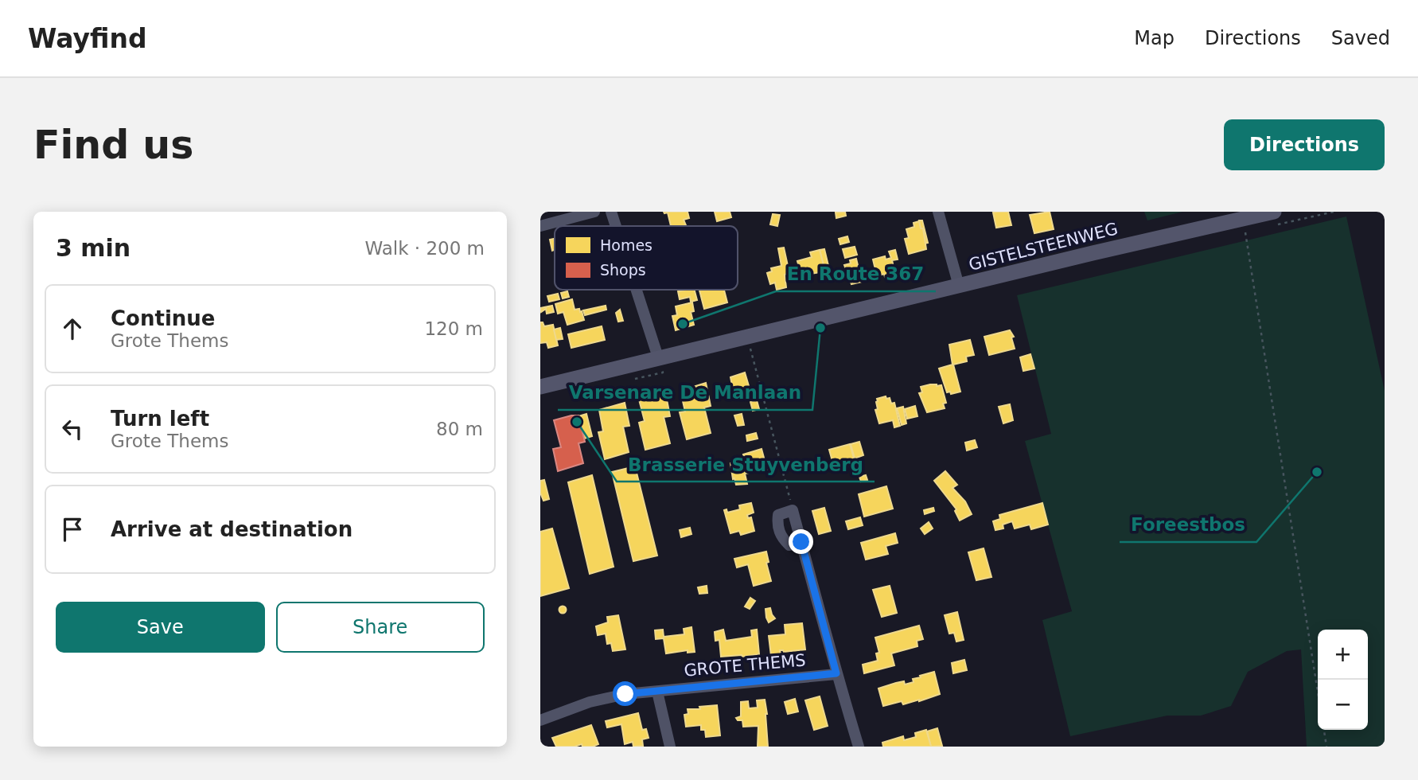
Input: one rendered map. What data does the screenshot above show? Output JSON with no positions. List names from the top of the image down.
{
  "streets": {
    "main road": ["GISTELSTEENWEG"],
    "street": ["GROTE THEMS"]
  },
  "places": [
    "En Route 367",
    "Varsenare De Manlaan",
    "Brasserie Stuyvenberg",
    "Foreestbos"
  ],
  "legend": ["Homes", "Shops"],
  "page": {
    "header": "Wayfind",
    "nav": ["Map", "Directions", "Saved"],
    "buttons": [
      "Directions",
      ["Save", "Share"]
    ],
    "title": "Find us",
    "heading": ["3 min", "Walk · 200 m"],
    "list": [
      ["Continue", "Grote Thems", "120 m"],
      ["Turn left", "Grote Thems", "80 m"],
      "Arrive at destination"
    ],
    "map_buttons": ["+", "−"]
  }
}
